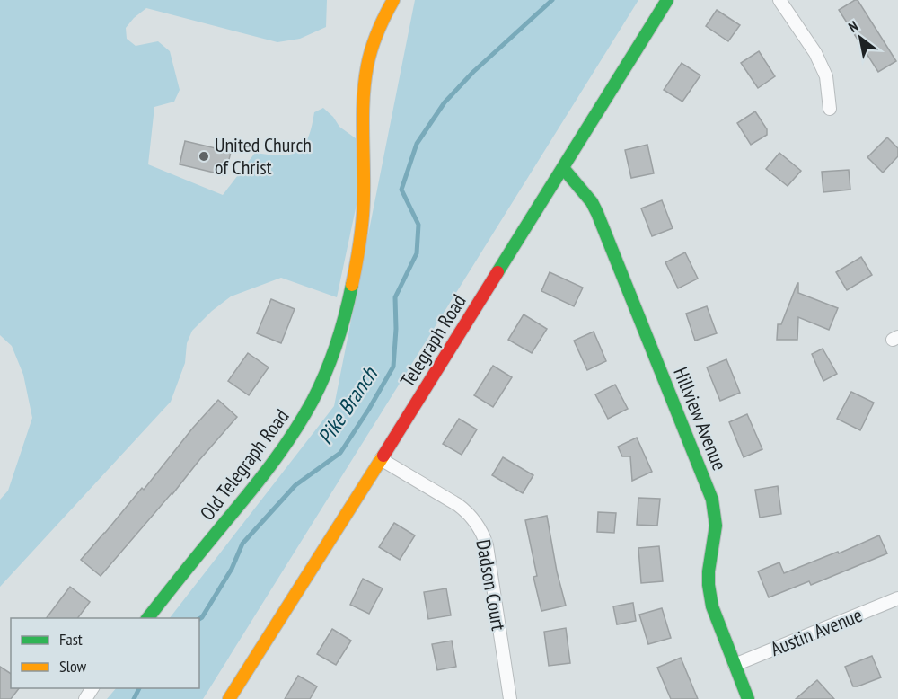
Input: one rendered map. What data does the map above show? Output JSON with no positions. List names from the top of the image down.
{
  "streets": {
    "street": [
      "Telegraph Road",
      "Hillview Avenue",
      "Old Telegraph Road",
      "Dadson Court",
      "Austin Avenue"
    ]
  },
  "crossings": [
    ["Telegraph Road", "Hillview Avenue"],
    ["Telegraph Road", "Dadson Court"],
    ["Hillview Avenue", "Austin Avenue"]
  ],
  "water": ["Pike Branch"],
  "places": ["United Church of Christ"],
  "legend": ["Fast", "Slow"],
  "north": "top left"
}
